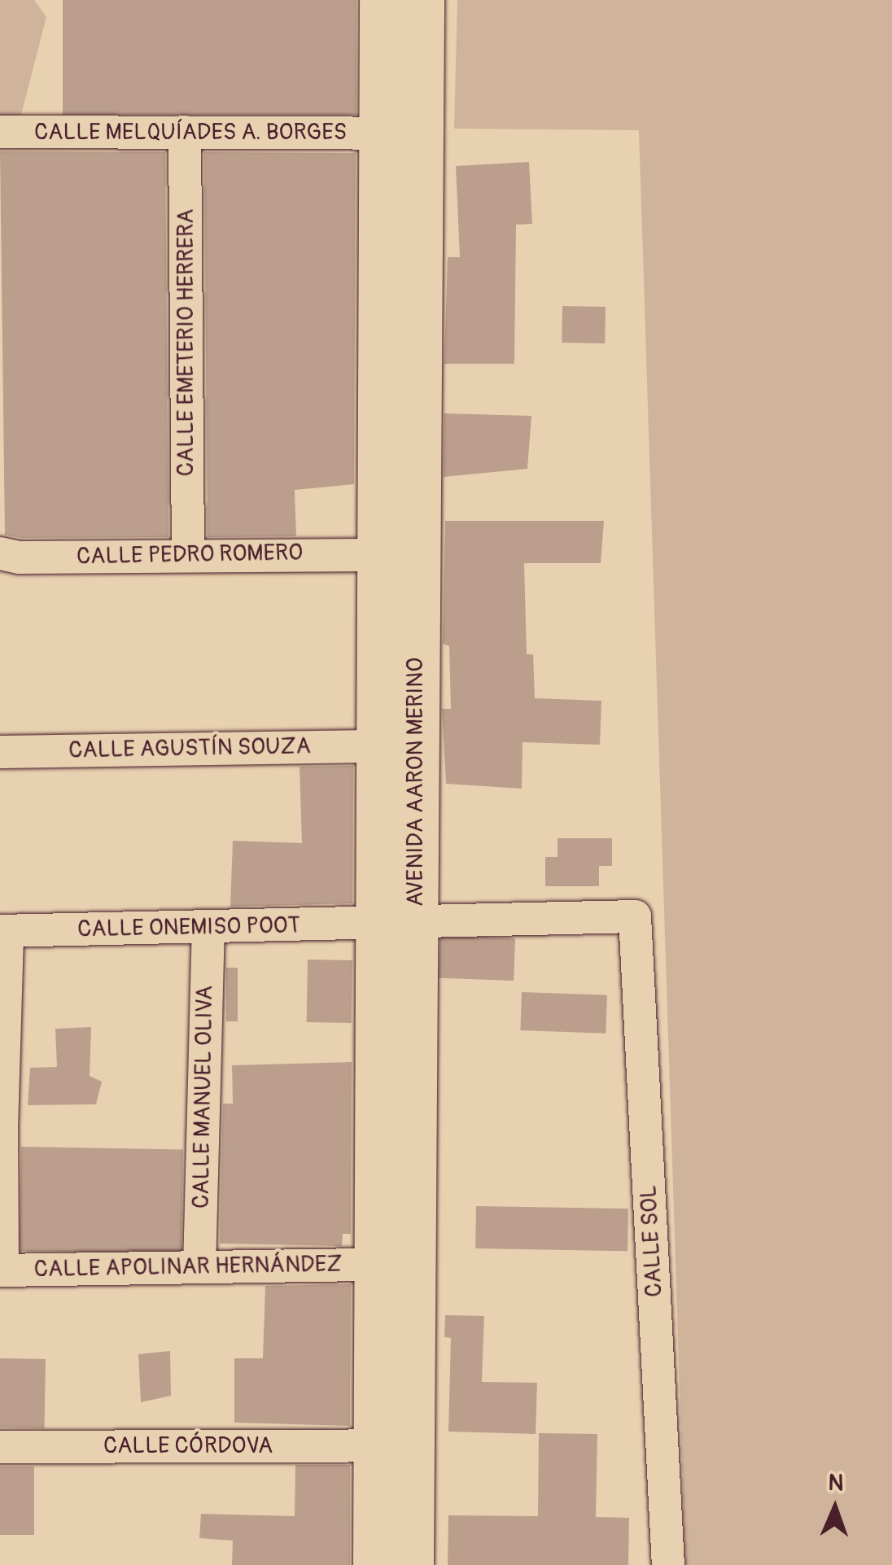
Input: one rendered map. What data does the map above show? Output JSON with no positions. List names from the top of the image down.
{
  "streets": {
    "main road": ["AVENIDA AARON MERINO"],
    "street": [
      "CALLE MELQUÍADES A. BORGES",
      "CALLE EMETERIO HERRERA",
      "CALLE PEDRO ROMERO",
      "CALLE AGUSTÍN SOUZA",
      "CALLE ONEMISO POOT",
      "CALLE MANUEL OLIVA",
      "CALLE SOL",
      "CALLE APOLINAR HERNÁNDEZ",
      "CALLE CÓRDOVA"
    ]
  },
  "crossings": [
    ["CALLE MELQUÍADES A. BORGES", "CALLE EMETERIO HERRERA"],
    ["CALLE MELQUÍADES A. BORGES", "AVENIDA AARON MERINO"],
    ["CALLE EMETERIO HERRERA", "CALLE PEDRO ROMERO"],
    ["CALLE PEDRO ROMERO", "AVENIDA AARON MERINO"],
    ["CALLE AGUSTÍN SOUZA", "AVENIDA AARON MERINO"],
    ["AVENIDA AARON MERINO", "CALLE ONEMISO POOT"],
    ["AVENIDA AARON MERINO", "CALLE APOLINAR HERNÁNDEZ"],
    ["AVENIDA AARON MERINO", "CALLE CÓRDOVA"],
    ["CALLE ONEMISO POOT", "CALLE MANUEL OLIVA"],
    ["CALLE ONEMISO POOT", "CALLE SOL"],
    ["CALLE MANUEL OLIVA", "CALLE APOLINAR HERNÁNDEZ"]
  ],
  "north": "top"
}
